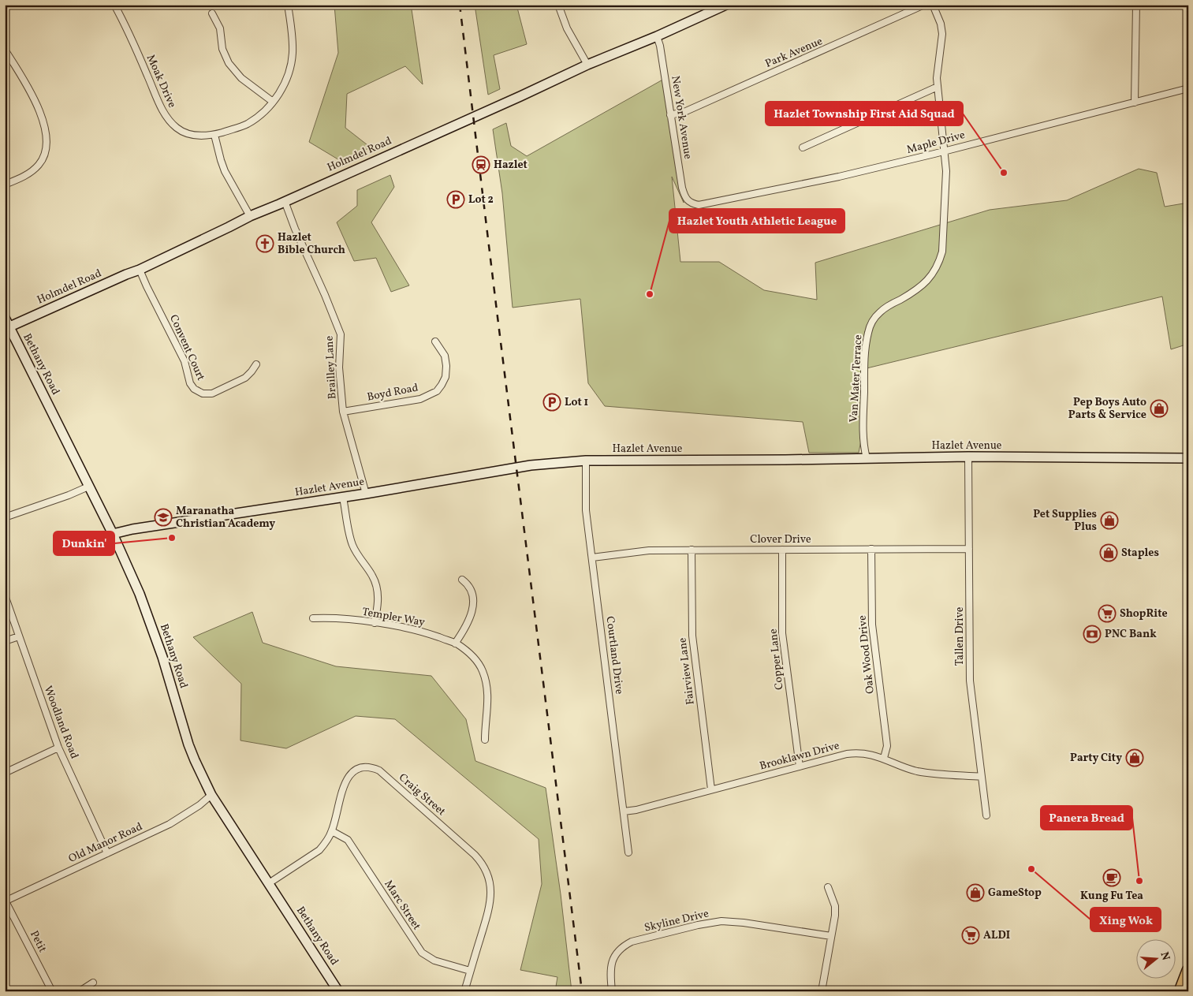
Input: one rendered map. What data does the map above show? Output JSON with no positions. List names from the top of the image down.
{
  "streets": {
    "street": [
      "Park Avenue",
      "Moak Drive",
      "New York Avenue",
      "Maple Drive",
      "Holmdel Road",
      "Convent Court",
      "Bethany Road",
      "Brailley Lane",
      "Van Mater Terrace",
      "Boyd Road",
      "Hazlet Avenue",
      "Clover Drive",
      "Templer Way",
      "Tallen Drive",
      "Oak Wood Drive",
      "Courtland Drive",
      "Copper Lane",
      "Fairview Lane",
      "Woodland Road",
      "Brooklawn Drive",
      "Craig Street",
      "Old Manor Road",
      "Marc Street",
      "Skyline Drive",
      "Petit"
    ]
  },
  "crossings": [
    ["Park Avenue", "New York Avenue"],
    ["New York Avenue", "Maple Drive"],
    ["New York Avenue", "Holmdel Road"],
    ["Maple Drive", "Van Mater Terrace"],
    ["Holmdel Road", "Convent Court"],
    ["Holmdel Road", "Bethany Road"],
    ["Holmdel Road", "Brailley Lane"],
    ["Bethany Road", "Hazlet Avenue"],
    ["Bethany Road", "Craig Street"],
    ["Bethany Road", "Old Manor Road"],
    ["Brailley Lane", "Boyd Road"],
    ["Brailley Lane", "Hazlet Avenue"],
    ["Van Mater Terrace", "Hazlet Avenue"],
    ["Hazlet Avenue", "Tallen Drive"],
    ["Hazlet Avenue", "Courtland Drive"],
    ["Clover Drive", "Tallen Drive"],
    ["Clover Drive", "Oak Wood Drive"],
    ["Clover Drive", "Courtland Drive"],
    ["Clover Drive", "Copper Lane"],
    ["Clover Drive", "Fairview Lane"],
    ["Tallen Drive", "Brooklawn Drive"],
    ["Oak Wood Drive", "Brooklawn Drive"],
    ["Courtland Drive", "Brooklawn Drive"],
    ["Copper Lane", "Brooklawn Drive"],
    ["Fairview Lane", "Brooklawn Drive"],
    ["Woodland Road", "Old Manor Road"],
    ["Craig Street", "Marc Street"],
    ["Old Manor Road", "Petit"]
  ],
  "places": {
    "station": ["Hazlet"],
    "other": [
      "Hazlet Township First Aid Squad",
      "Hazlet Youth Athletic League",
      "Dunkin'",
      "Xing Wok",
      "Panera Bread"
    ],
    "parking": ["Lot 2", "Lot 1"],
    "church": ["Hazlet Bible Church"],
    "shop": [
      "Pep Boys Auto Parts & Service",
      "Pet Supplies Plus",
      "Staples",
      "Party City",
      "GameStop"
    ],
    "school or university": ["Maranatha Christian Academy"],
    "supermarket": ["ShopRite", "ALDI"],
    "bank": ["PNC Bank"],
    "cafe": ["Kung Fu Tea"]
  },
  "north": "right"
}
